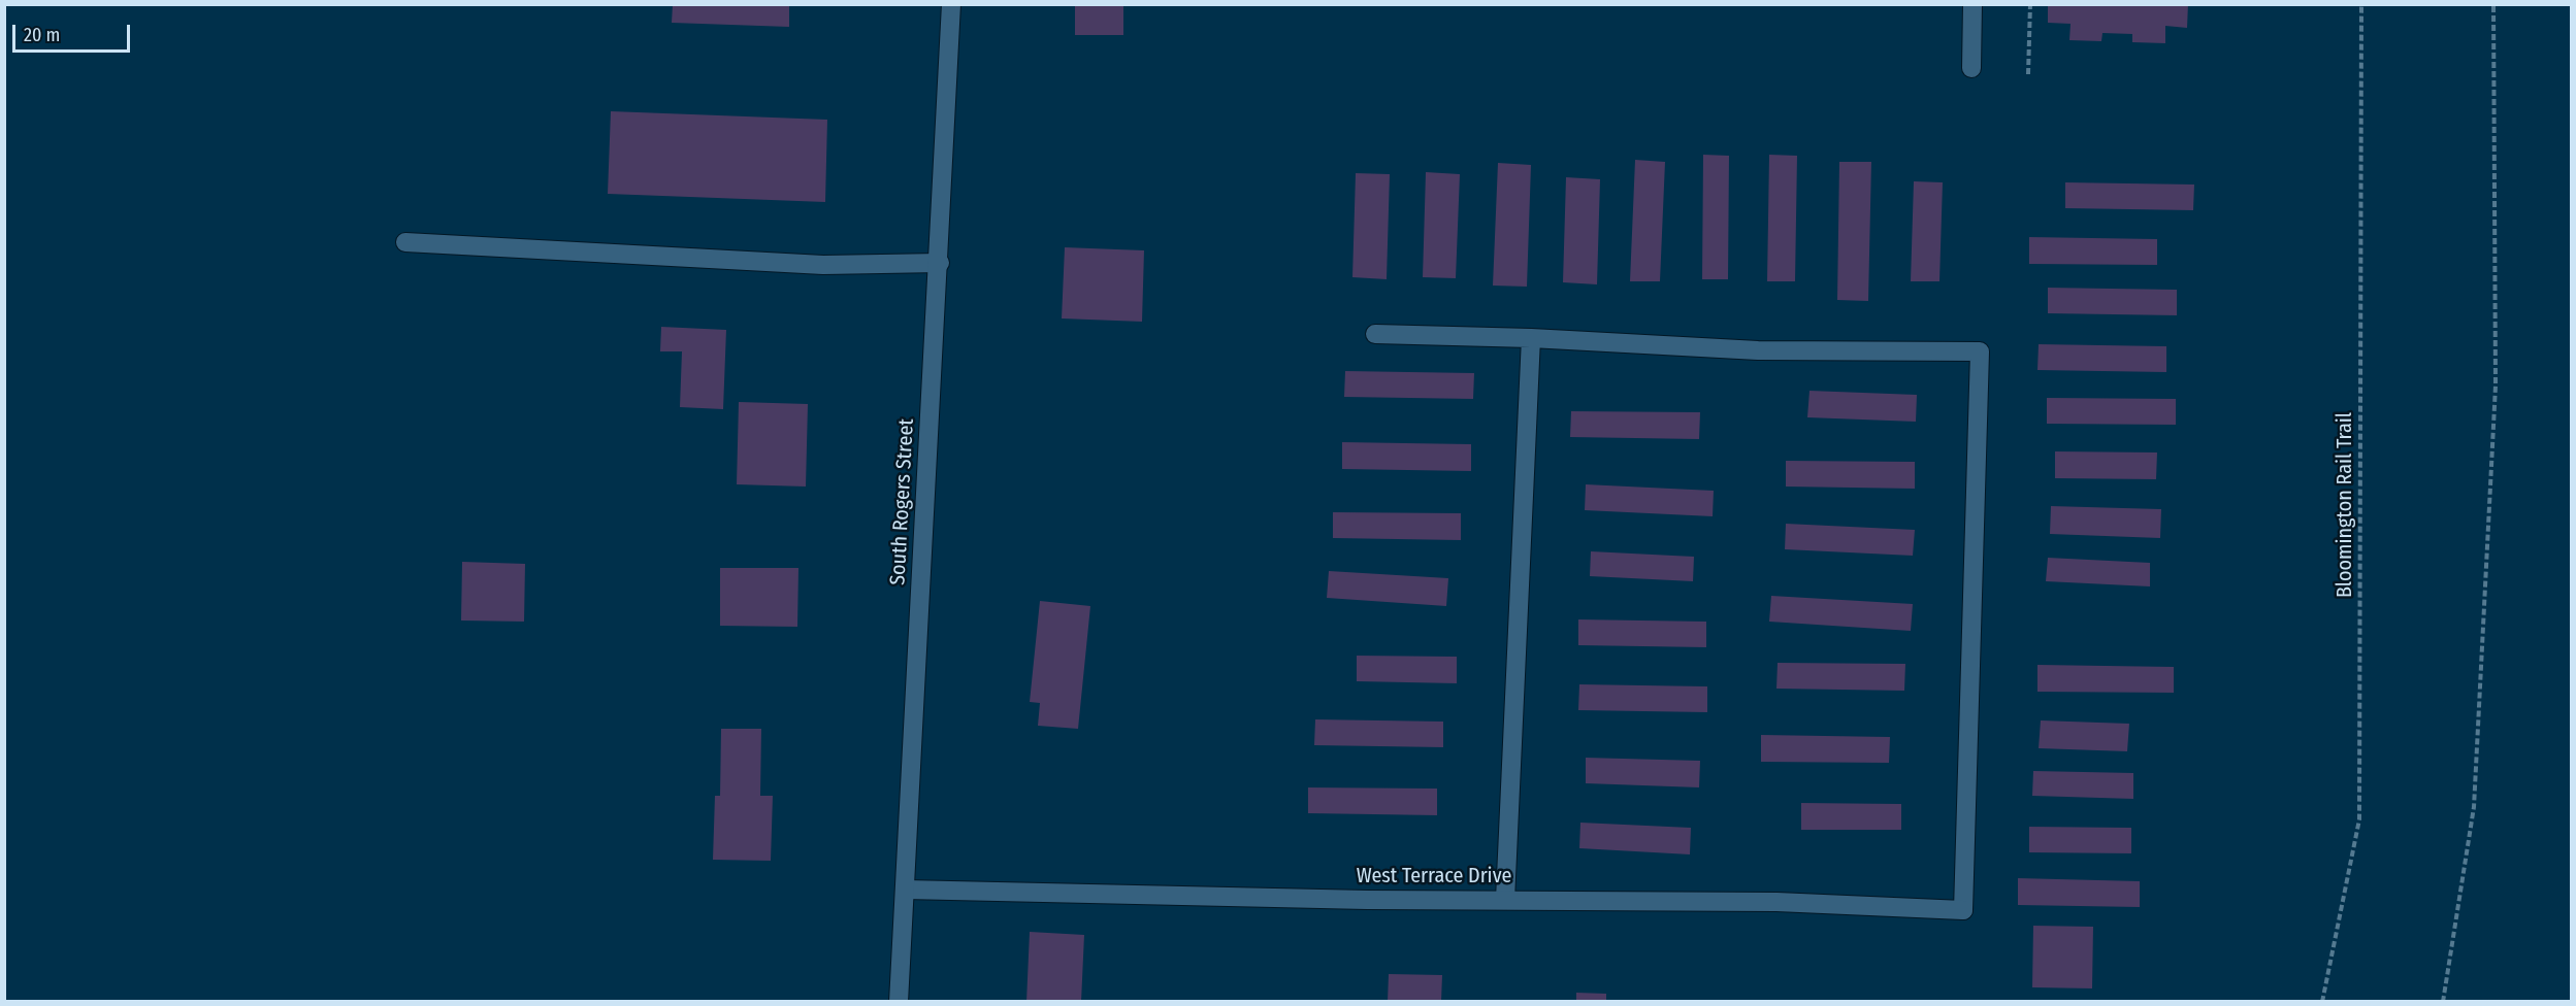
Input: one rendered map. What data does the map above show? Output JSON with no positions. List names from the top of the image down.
{
  "streets": {
    "street": ["South Rogers Street", "West Terrace Drive"],
    "path": ["Bloomington Rail Trail"]
  },
  "crossings": [
    ["South Rogers Street", "West Terrace Drive"]
  ],
  "scale_bar": "20 m"
}
